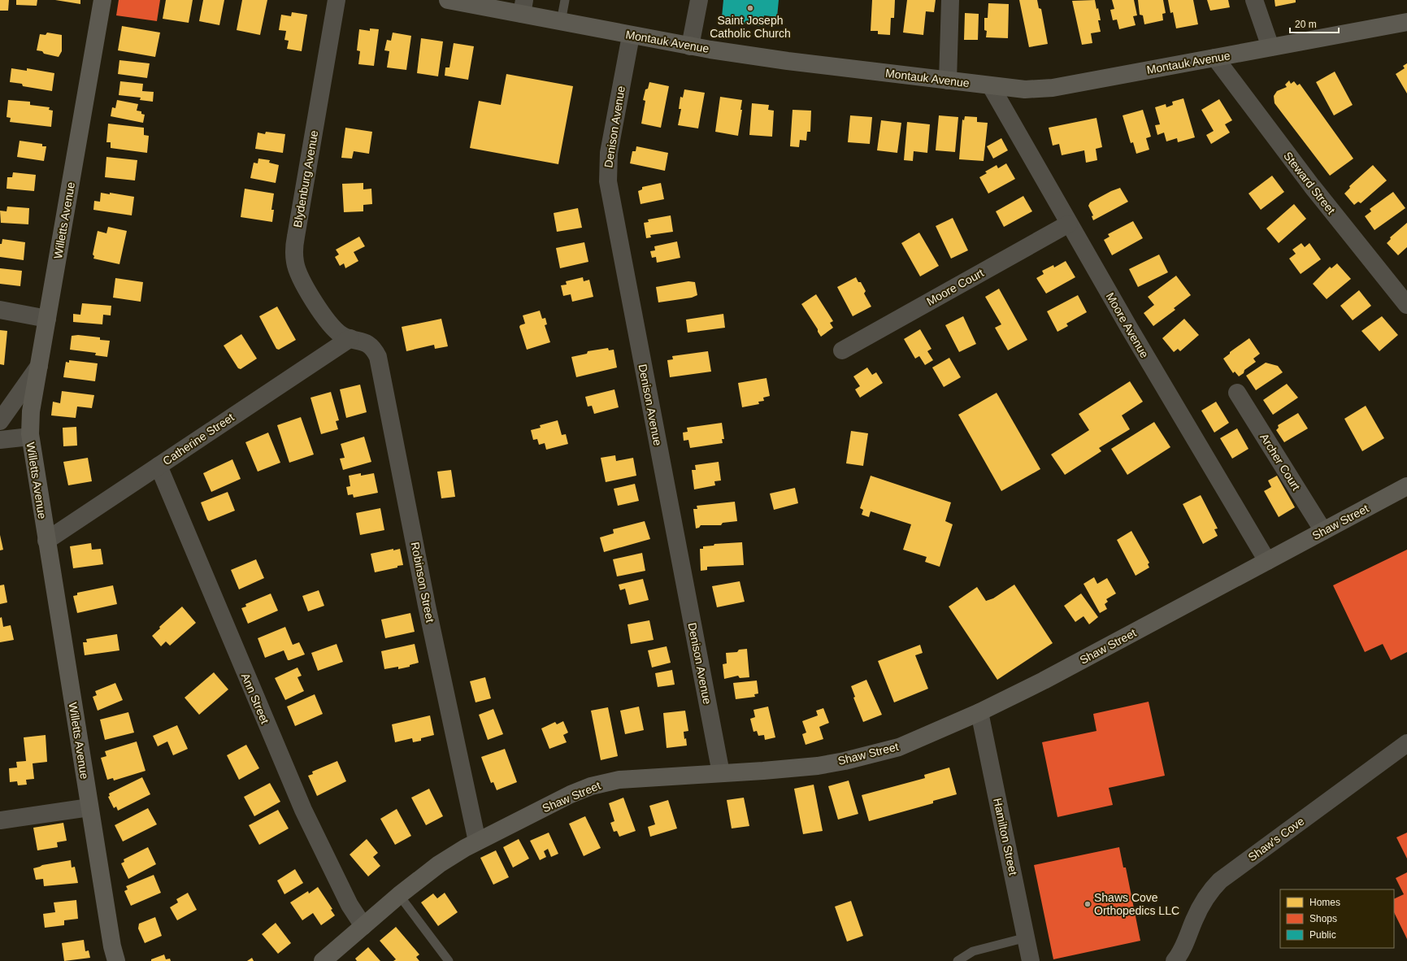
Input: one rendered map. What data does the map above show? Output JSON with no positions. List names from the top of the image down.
{
  "streets": {
    "street": [
      "Montauk Avenue",
      "Denison Avenue",
      "Blydenburg Avenue",
      "Steward Street",
      "Willetts Avenue",
      "Moore Court",
      "Moore Avenue",
      "Catherine Street",
      "Archer Court",
      "Shaw Street",
      "Robinson Street",
      "Ann Street",
      "Hamilton Street",
      "Shaw's Cove"
    ]
  },
  "crossings": [
    ["Montauk Avenue", "Denison Avenue"],
    ["Montauk Avenue", "Steward Street"],
    ["Montauk Avenue", "Moore Avenue"],
    ["Denison Avenue", "Shaw Street"],
    ["Blydenburg Avenue", "Catherine Street"],
    ["Blydenburg Avenue", "Robinson Street"],
    ["Willetts Avenue", "Catherine Street"],
    ["Moore Court", "Moore Avenue"],
    ["Moore Avenue", "Shaw Street"],
    ["Catherine Street", "Robinson Street"],
    ["Catherine Street", "Ann Street"],
    ["Archer Court", "Shaw Street"],
    ["Shaw Street", "Robinson Street"],
    ["Shaw Street", "Ann Street"],
    ["Shaw Street", "Hamilton Street"]
  ],
  "places": ["Saint Joseph Catholic Church", "Shaws Cove Orthopedics LLC"],
  "legend": ["Homes", "Shops", "Public"],
  "scale_bar": "20 m"
}
